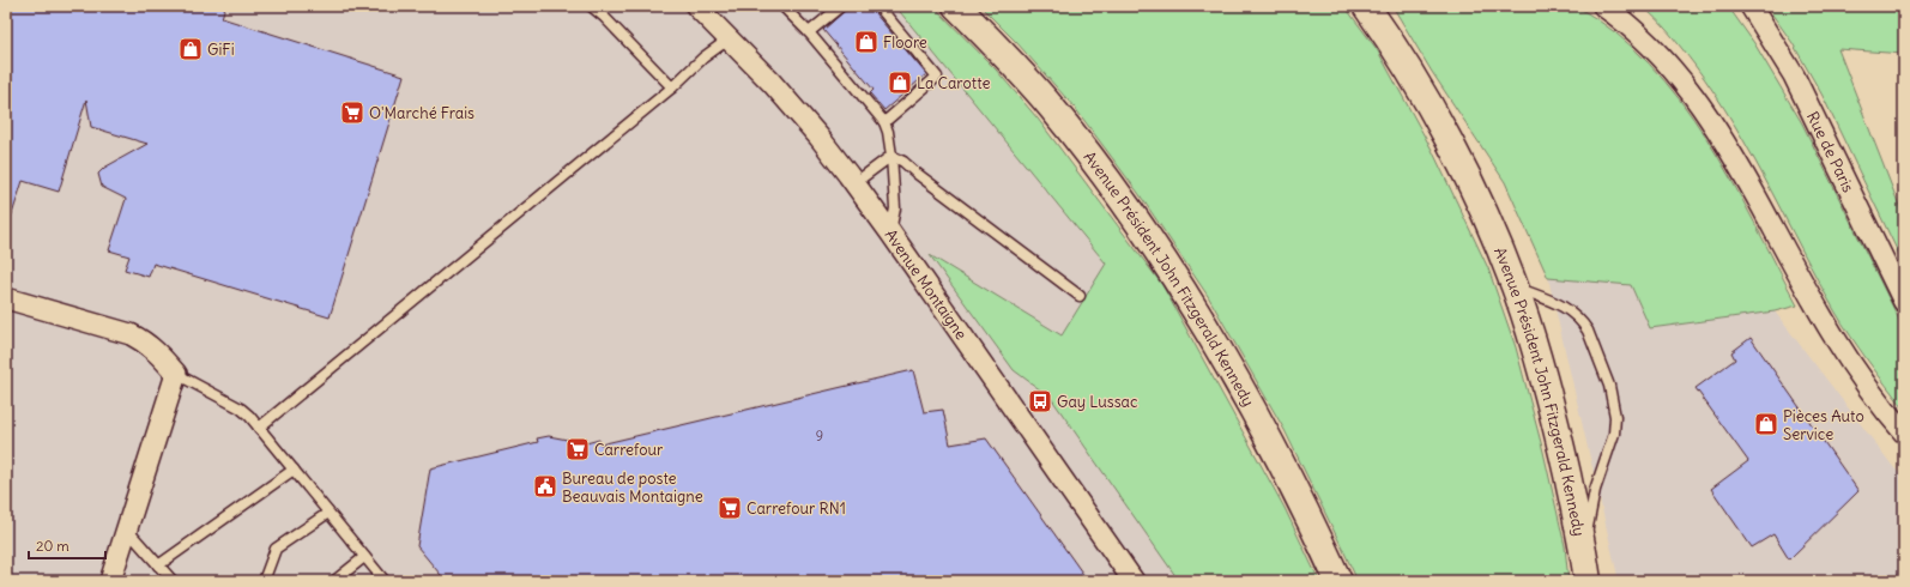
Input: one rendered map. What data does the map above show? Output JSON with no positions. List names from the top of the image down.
{
  "streets": {
    "main road": ["Avenue Président John Fitzgerald Kennedy"],
    "street": ["Rue de Paris", "Avenue Montaigne"]
  },
  "places": {
    "shop": [
      "Floore",
      "GiFi",
      "La Carotte",
      "Pièces Auto Service"
    ],
    "supermarket": ["O'Marché Frais", "Carrefour", "Carrefour RN1"],
    "bus stop": ["Gay Lussac"],
    "public building": ["Bureau de poste Beauvais Montaigne"]
  },
  "house_numbers": ["9"],
  "scale_bar": "20 m"
}
